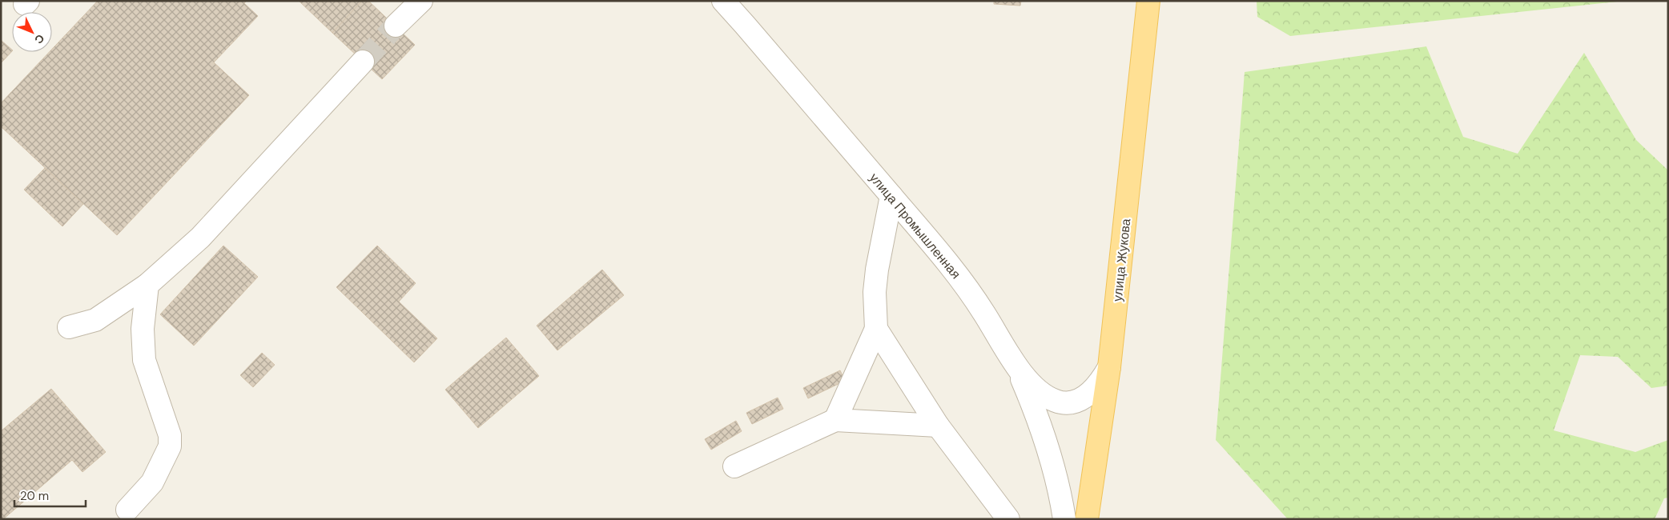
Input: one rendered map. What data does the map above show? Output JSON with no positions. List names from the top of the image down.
{
  "streets": {
    "main road": ["улица Жукова"],
    "street": ["улица Промышленная"]
  },
  "crossings": [
    ["улица Промышленная", "улица Жукова"]
  ],
  "scale_bar": "20 m",
  "north": "bottom right"
}
